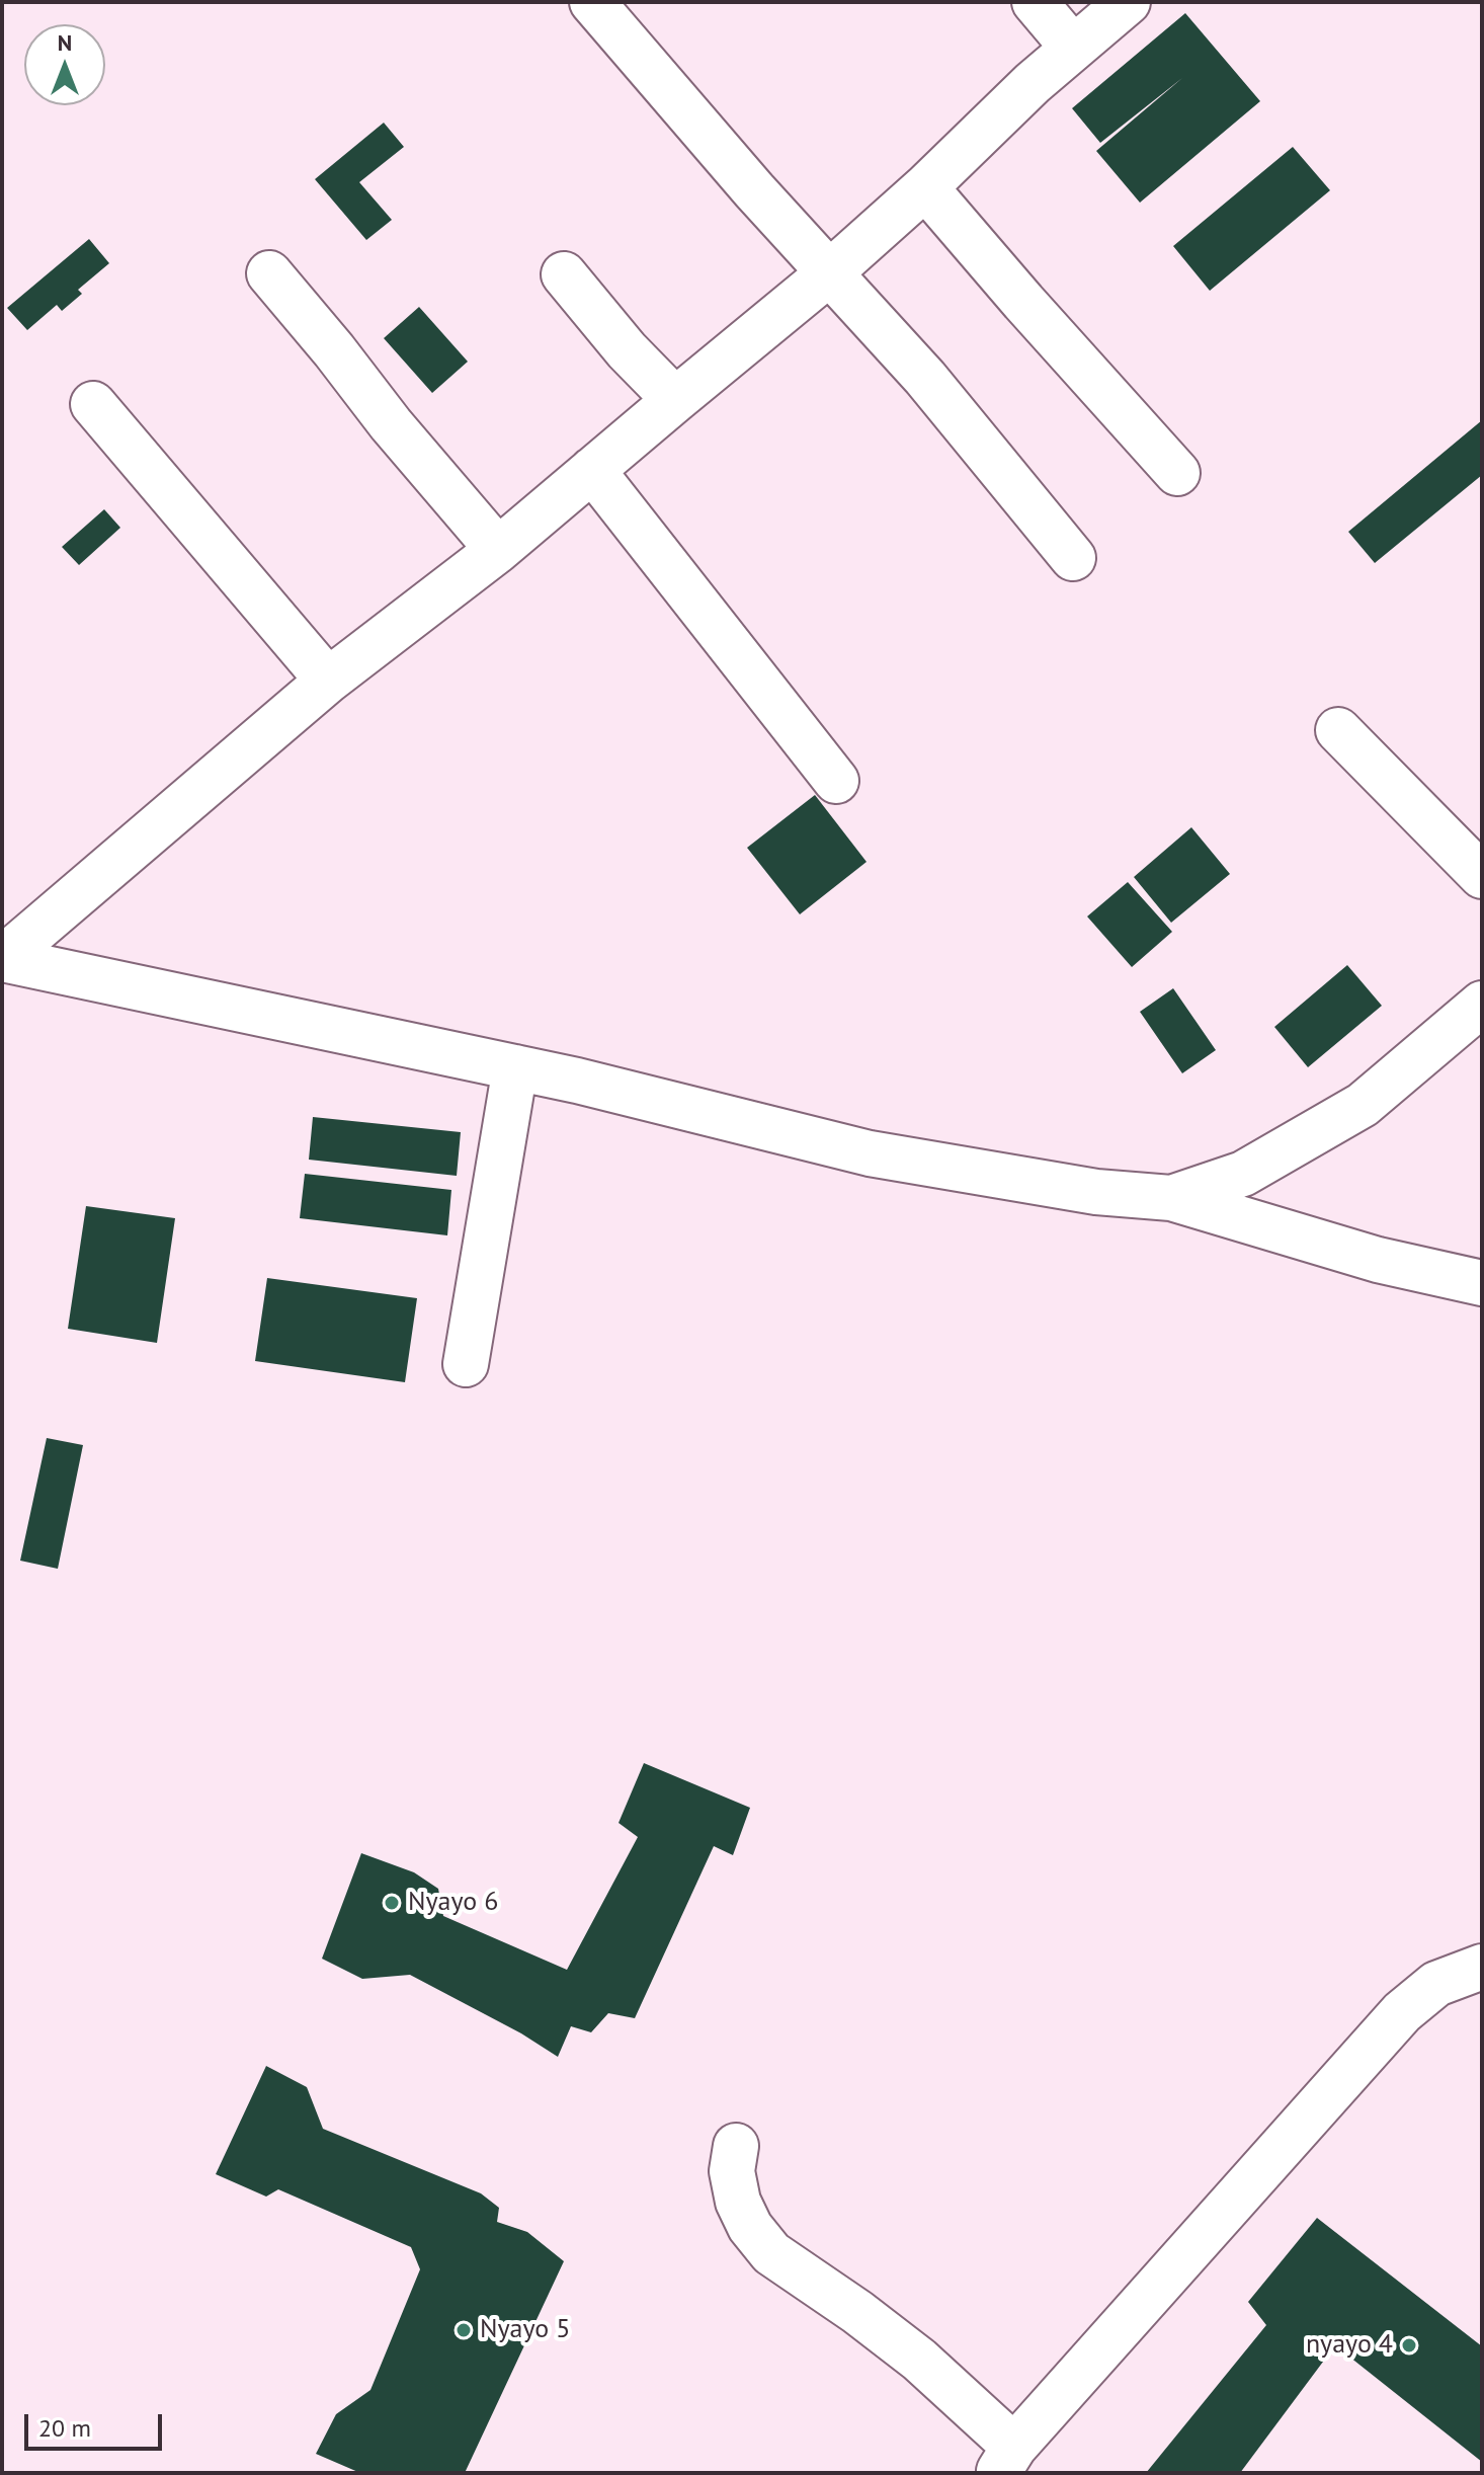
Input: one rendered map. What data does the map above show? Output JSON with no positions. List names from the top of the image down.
{
  "places": ["Nyayo 6", "Nyayo 5", "nyayo 4"],
  "scale_bar": "20 m",
  "north": "top"
}
